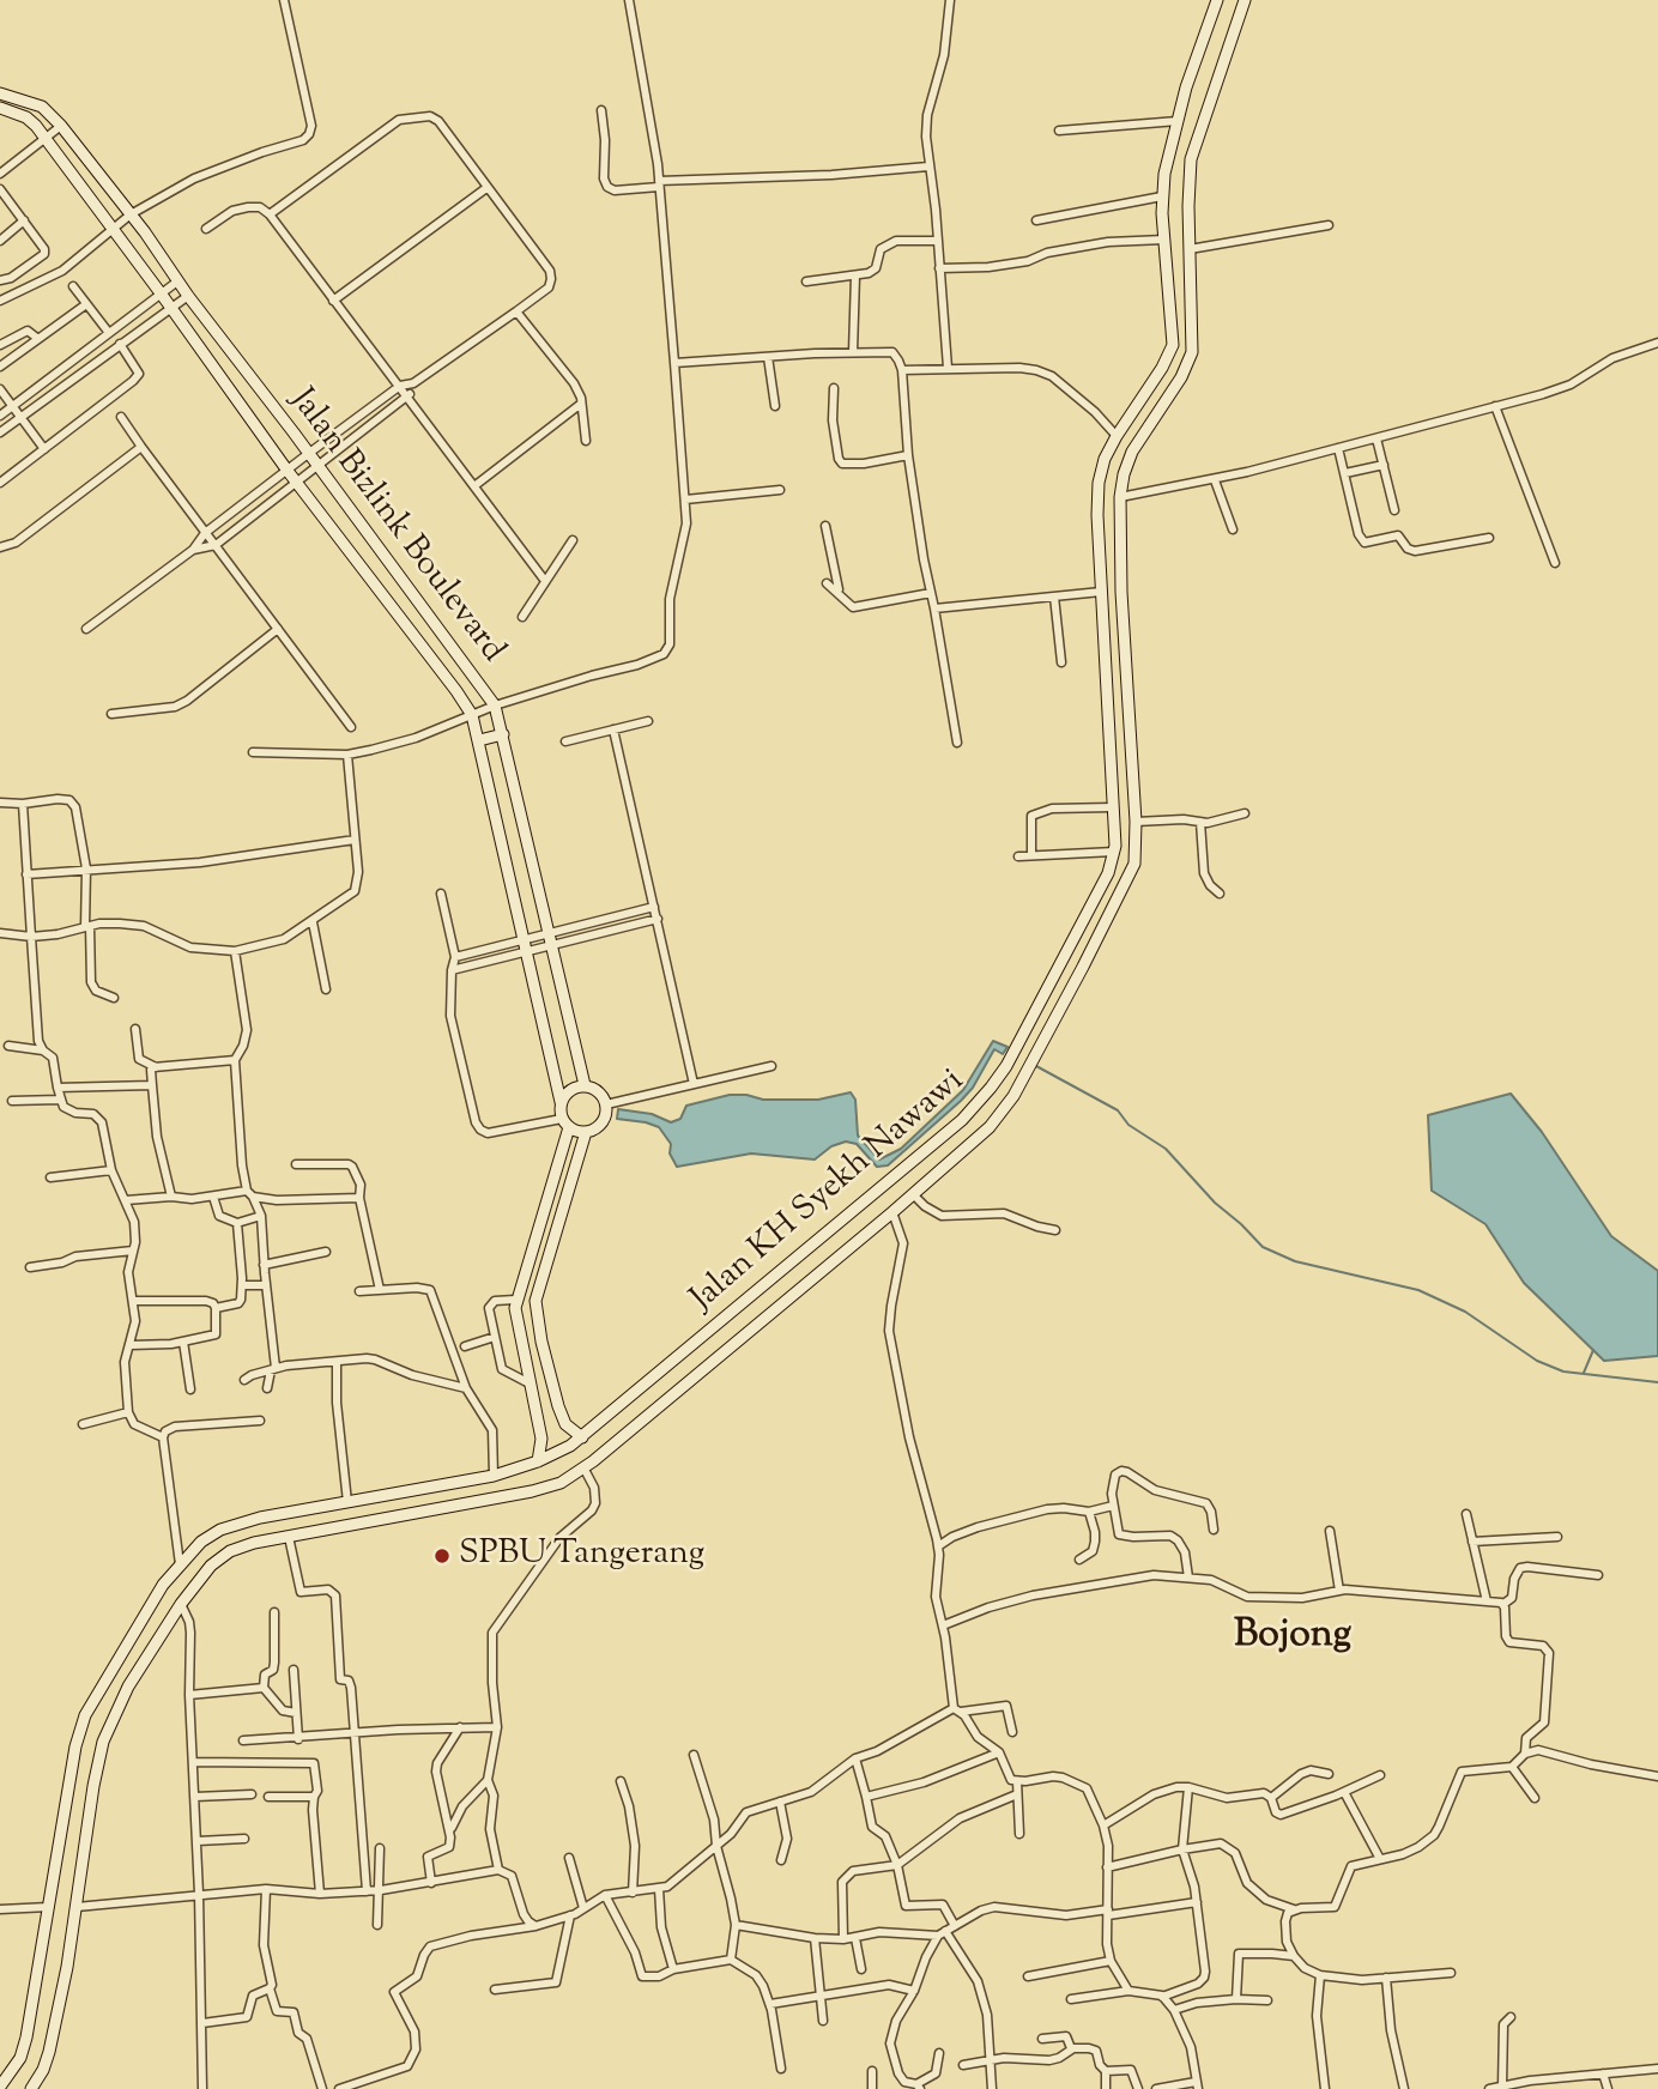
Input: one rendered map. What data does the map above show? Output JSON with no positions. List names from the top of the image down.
{
  "streets": {
    "main road": ["Jalan Bizlink Boulevard", "Jalan KH Syekh Nawawi"]
  },
  "districts": ["Bojong"],
  "places": ["SPBU Tangerang"]
}
